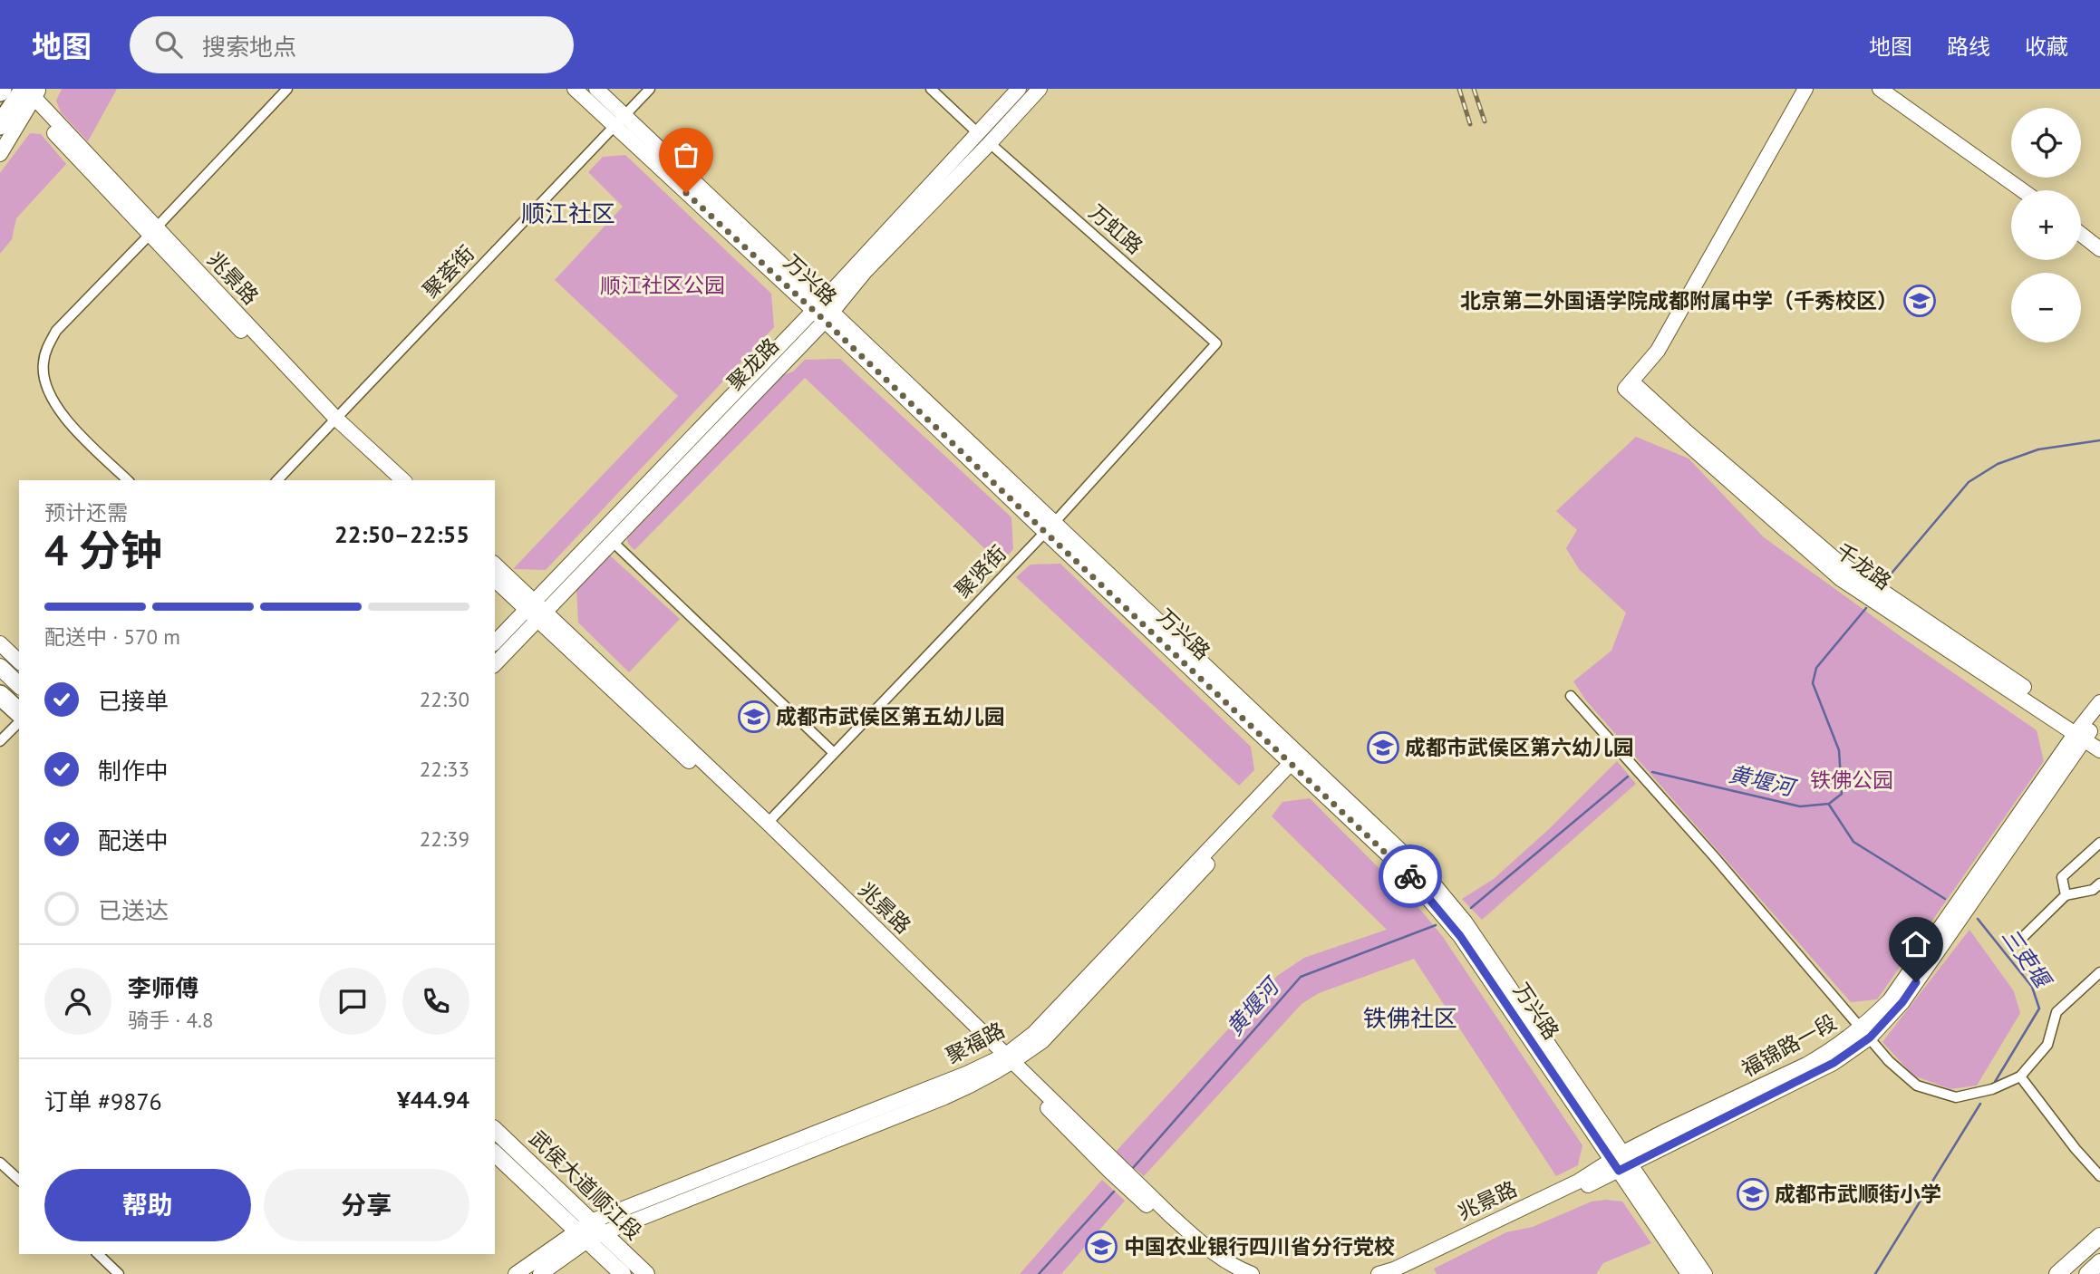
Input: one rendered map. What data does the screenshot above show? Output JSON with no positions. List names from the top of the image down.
{
  "streets": {
    "main road": ["武侯大道顺江段"],
    "street": [
      "万虹路",
      "聚荟街",
      "兆景路",
      "万兴路",
      "聚龙路",
      "千龙路",
      "聚贤街",
      "聚福路",
      "福锦路一段"
    ]
  },
  "crossings": [
    ["万虹路", "聚龙路"],
    ["万虹路", "聚贤街"],
    ["聚荟街", "兆景路"],
    ["聚荟街", "万兴路"],
    ["兆景路", "万兴路"],
    ["兆景路", "聚龙路"],
    ["兆景路", "聚贤街"],
    ["兆景路", "聚福路"],
    ["兆景路", "福锦路一段"],
    ["万兴路", "聚龙路"],
    ["万兴路", "聚贤街"],
    ["万兴路", "聚福路"],
    ["万兴路", "福锦路一段"],
    ["千龙路", "福锦路一段"],
    ["聚福路", "武侯大道顺江段"]
  ],
  "districts": ["顺江社区", "铁佛社区"],
  "water": ["黄堰河", "三吏堰"],
  "parks": ["顺江社区公园", "铁佛公园"],
  "places": {
    "school or university": [
      "北京第二外国语学院成都附属中学（千秀校区）",
      "成都市武侯区第五幼儿园",
      "成都市武侯区第六幼儿园",
      "成都市武顺街小学",
      "中国农业银行四川省分行党校"
    ]
  },
  "page": {
    "header": "地图",
    "search": "搜索地点",
    "nav": ["地图", "路线", "收藏"],
    "map_buttons": ["+", "−"],
    "heading": ["4 分钟", "预计还需", "22:50–22:55"],
    "panel": [
      "李师傅",
      "骑手 · 4.8",
      "订单 #9876",
      "¥44.94"
    ],
    "bar": "配送中 · 570 m",
    "list": [
      ["已接单", "22:30"],
      ["制作中", "22:33"],
      ["配送中", "22:39"],
      "已送达"
    ],
    "buttons": ["帮助", "分享"]
  }
}
